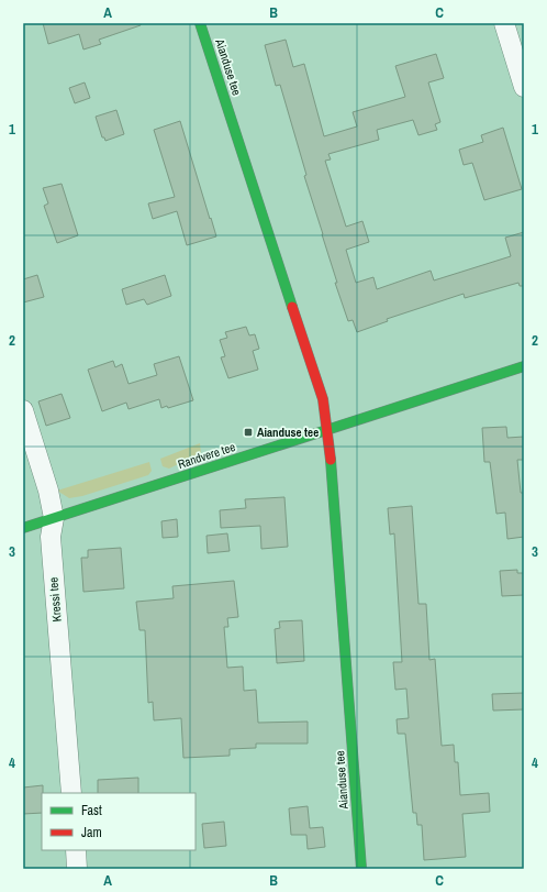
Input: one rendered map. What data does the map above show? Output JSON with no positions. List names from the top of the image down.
{
  "streets": {
    "street": ["Aianduse tee", "Randvere tee", "Kressi tee"]
  },
  "crossings": [
    ["Aianduse tee", "Randvere tee"],
    ["Randvere tee", "Kressi tee"]
  ],
  "places": {
    "transit": ["Aianduse tee"]
  },
  "legend": ["Fast", "Jam"],
  "grid": {
    "columns": ["A", "B", "C"],
    "rows": [
      "1",
      "2",
      "3",
      "4"
    ]
  }
}
